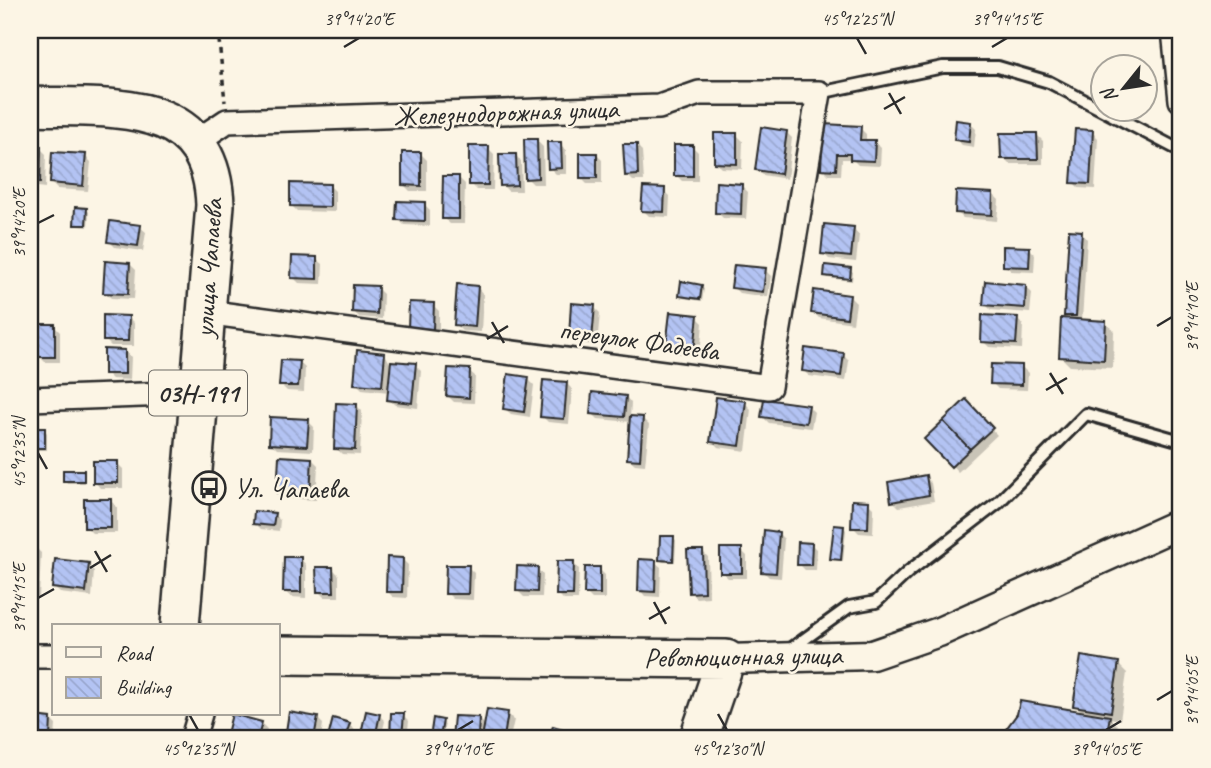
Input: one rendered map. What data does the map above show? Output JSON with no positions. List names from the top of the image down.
{
  "streets": {
    "main road": ["улица Чапаева", "03Н-191", "Революционная улица"],
    "street": ["Железнодорожная улица", "переулок Фадеева"]
  },
  "crossings": [
    ["Железнодорожная улица", "переулок Фадеева"],
    ["улица Чапаева", "переулок Фадеева"]
  ],
  "places": {
    "bus stop": ["Ул. Чапаева"]
  },
  "legend": ["Road", "Building"],
  "north": "bottom left",
  "coordinates": [
    "39°14'20\"E",
    "45°12'25\"N",
    "39°14'15\"E",
    "39°14'10\"E",
    "45°12'35\"N",
    "39°14'05\"E",
    "45°12'30\"N"
  ]
}
